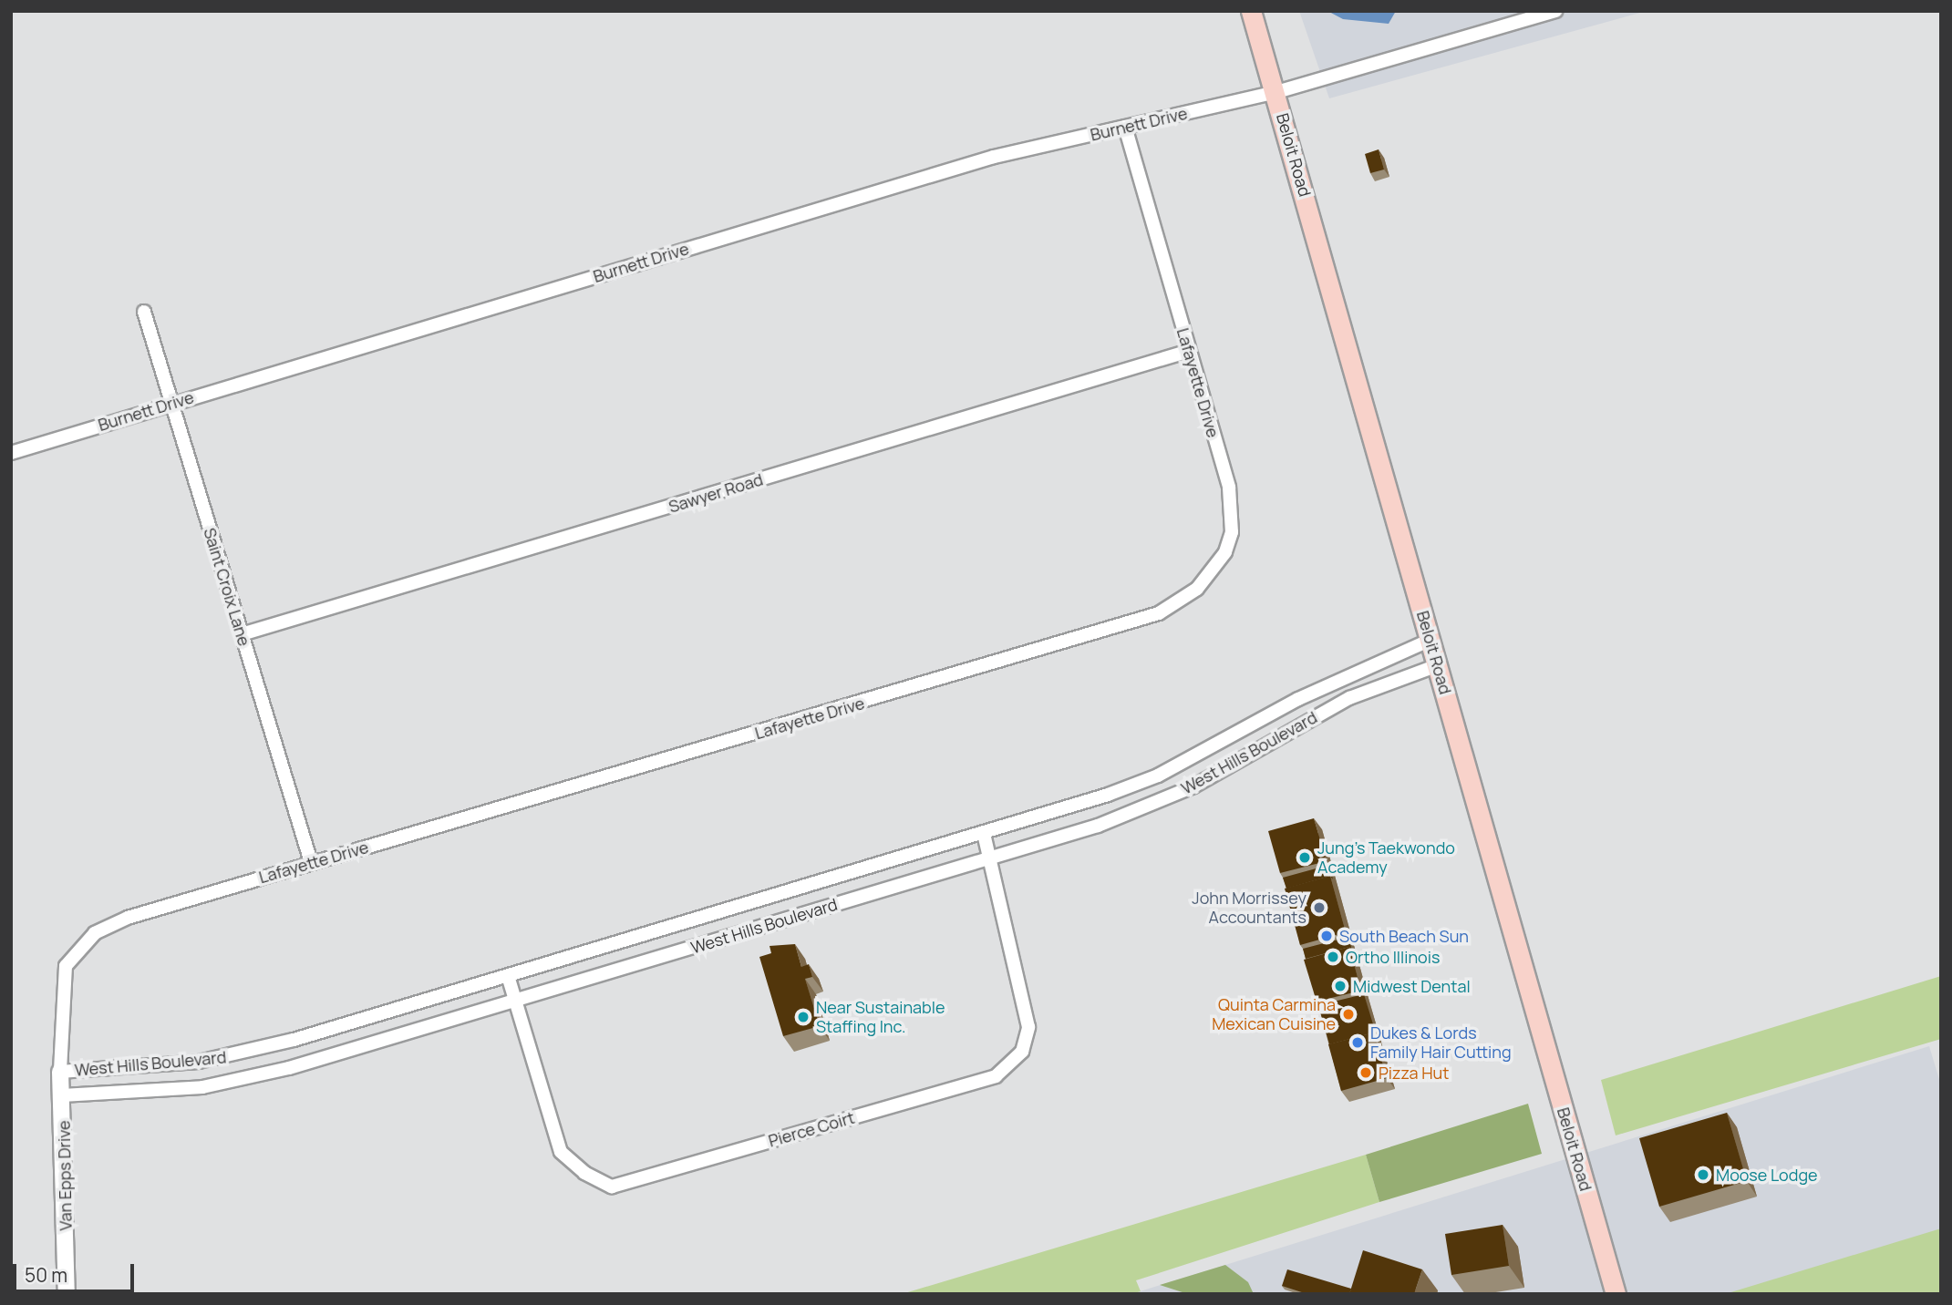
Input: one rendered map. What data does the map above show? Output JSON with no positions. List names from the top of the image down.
{
  "streets": {
    "main road": ["Beloit Road"],
    "street": [
      "Burnett Drive",
      "Lafayette Drive",
      "Sawyer Road",
      "Saint Croix Lane",
      "West Hills Boulevard",
      "Pierce Coirt",
      "Van Epps Drive"
    ]
  },
  "crossings": [
    ["Burnett Drive", "Beloit Road"],
    ["Burnett Drive", "Lafayette Drive"],
    ["Burnett Drive", "Saint Croix Lane"],
    ["Beloit Road", "West Hills Boulevard"],
    ["Lafayette Drive", "Sawyer Road"],
    ["Lafayette Drive", "Saint Croix Lane"],
    ["Lafayette Drive", "West Hills Boulevard"],
    ["Lafayette Drive", "Van Epps Drive"],
    ["Sawyer Road", "Saint Croix Lane"],
    ["West Hills Boulevard", "Pierce Coirt"],
    ["West Hills Boulevard", "Van Epps Drive"]
  ],
  "places": [
    "Jung's Taekwondo Academy",
    "John Morrissey Accountants",
    "South Beach Sun",
    "Ortho Illinois",
    "Midwest Dental",
    "Quinta Carmina Mexican Cuisine",
    "Near Sustainable Staffing Inc.",
    "Dukes & Lords Family Hair Cutting",
    "Pizza Hut",
    "Moose Lodge"
  ],
  "scale_bar": "50 m"
}
